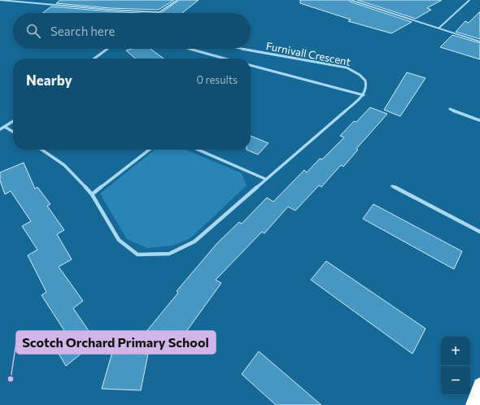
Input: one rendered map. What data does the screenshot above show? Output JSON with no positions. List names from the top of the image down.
{
  "streets": {
    "street": ["Furnivall Crescent"]
  },
  "places": ["Scotch Orchard Primary School"],
  "page": {
    "search": "Search here",
    "heading": ["Nearby", "0 results"],
    "map_buttons": ["+", "−"]
  }
}
